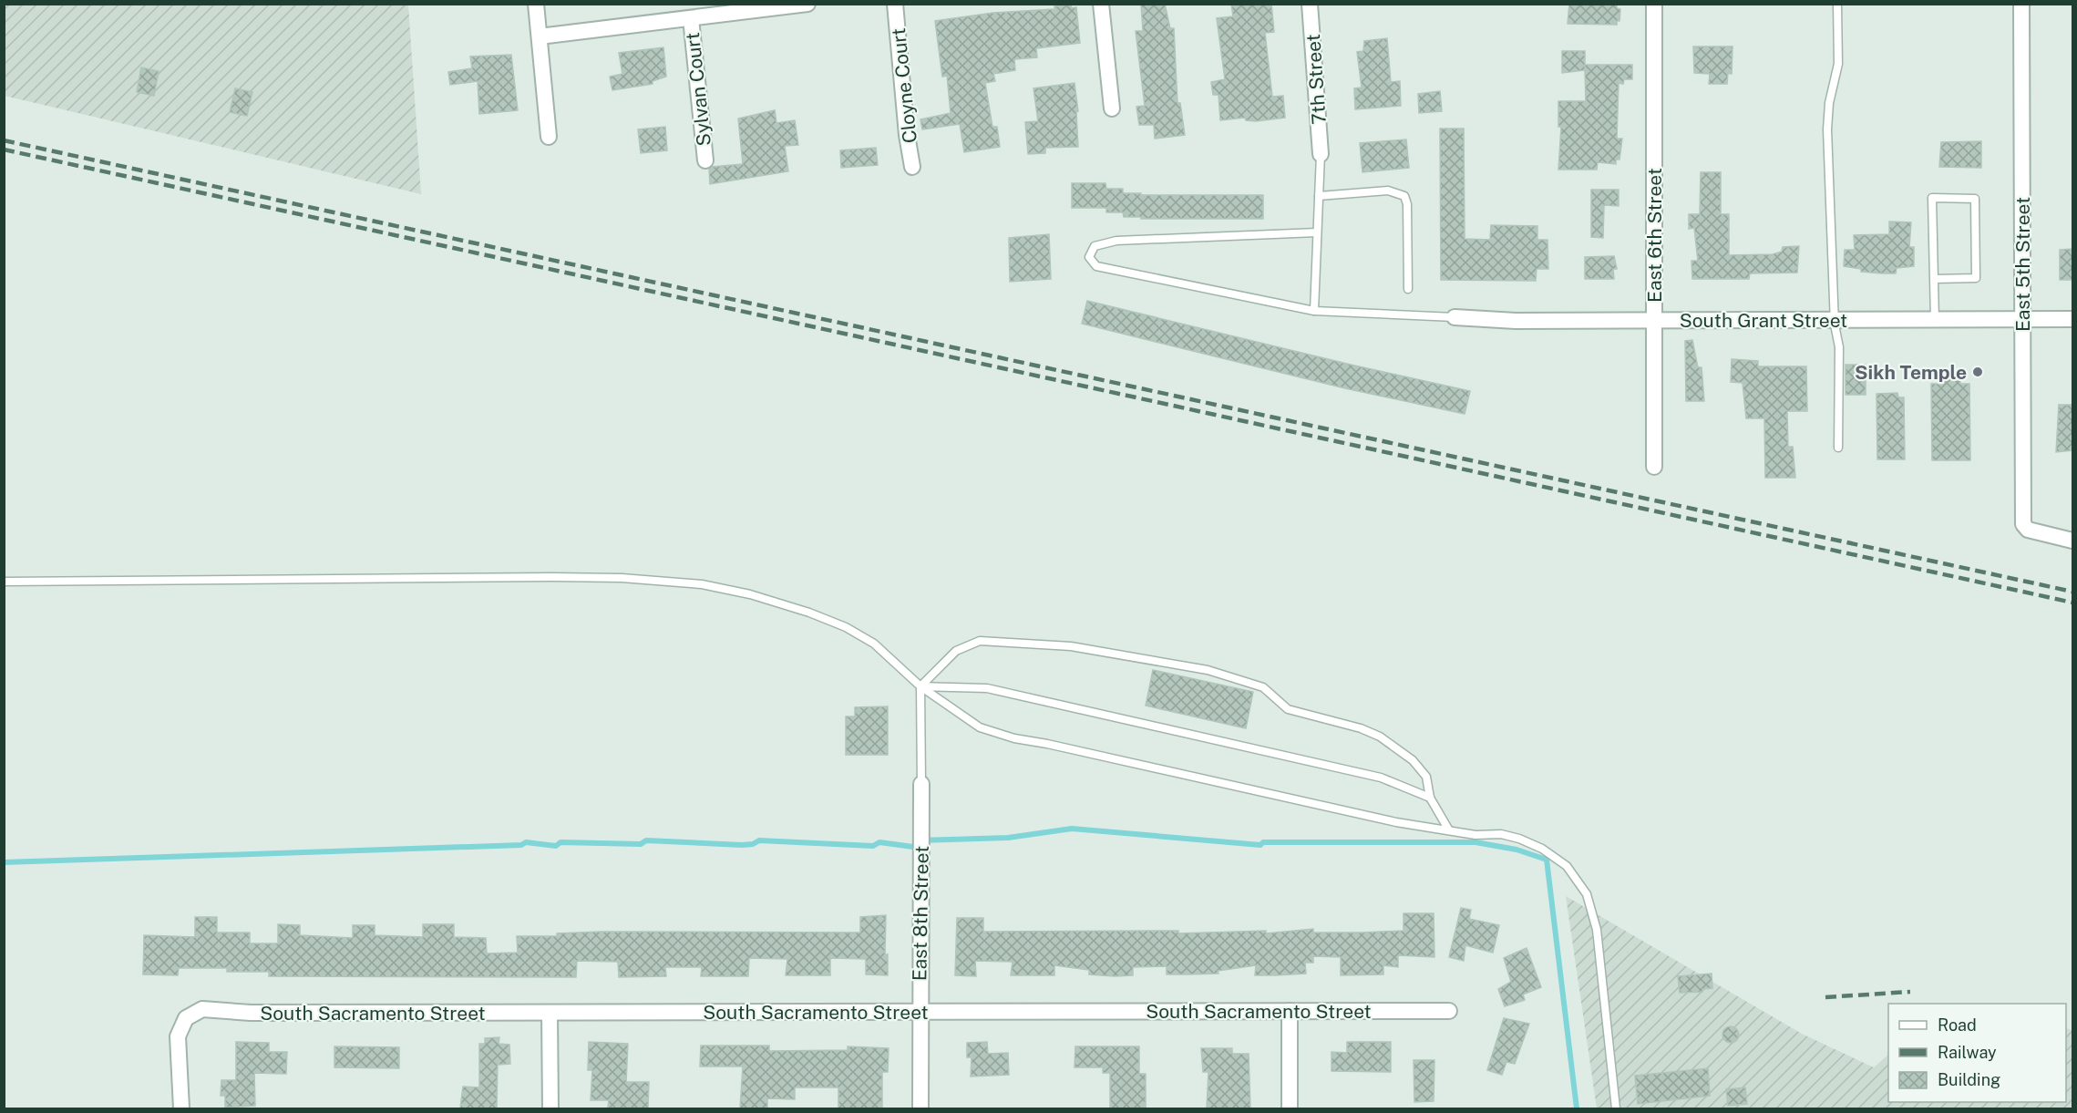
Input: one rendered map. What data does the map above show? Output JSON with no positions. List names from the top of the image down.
{
  "streets": {
    "street": [
      "7th Street",
      "Cloyne Court",
      "Sylvan Court",
      "East 6th Street",
      "East 5th Street",
      "South Grant Street",
      "East 8th Street",
      "South Sacramento Street"
    ]
  },
  "crossings": [
    ["East 6th Street", "South Grant Street"],
    ["East 5th Street", "South Grant Street"],
    ["East 8th Street", "South Sacramento Street"]
  ],
  "places": ["Sikh Temple"],
  "legend": ["Road", "Railway", "Building"]
}
